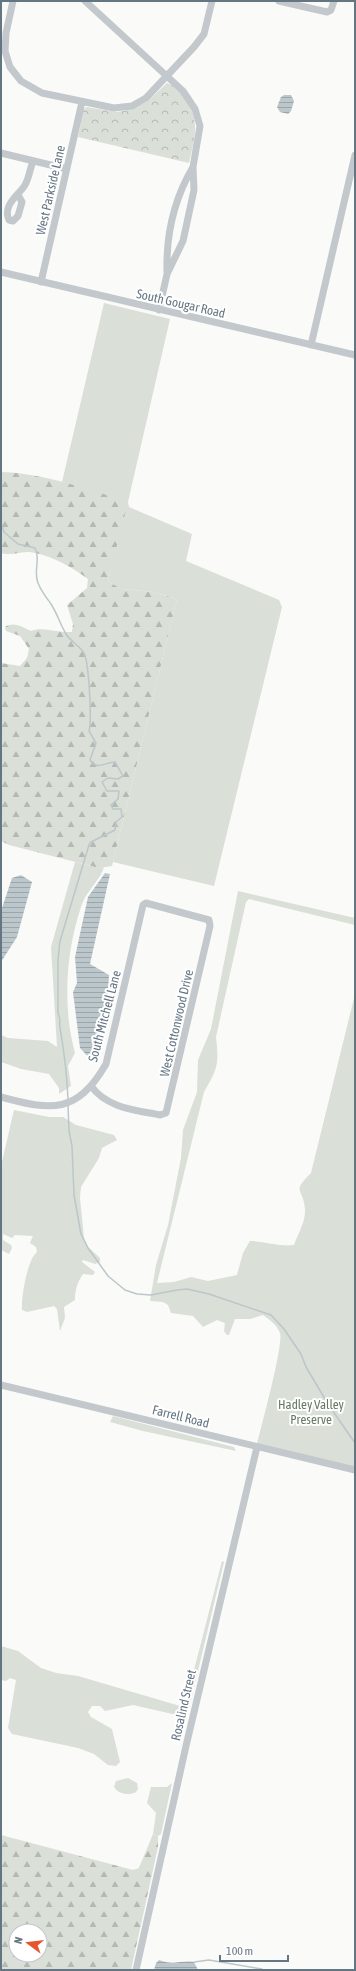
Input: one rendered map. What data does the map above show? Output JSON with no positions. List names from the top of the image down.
{
  "streets": {
    "street": [
      "West Parkside Lane",
      "South Gougar Road",
      "South Mitchell Lane",
      "West Cottonwood Drive",
      "Farrell Road",
      "Rosalind Street"
    ]
  },
  "crossings": [
    ["West Parkside Lane", "South Gougar Road"],
    ["South Mitchell Lane", "West Cottonwood Drive"],
    ["Farrell Road", "Rosalind Street"]
  ],
  "parks": ["Hadley Valley Preserve"],
  "scale_bar": "100 m",
  "north": "left"
}
